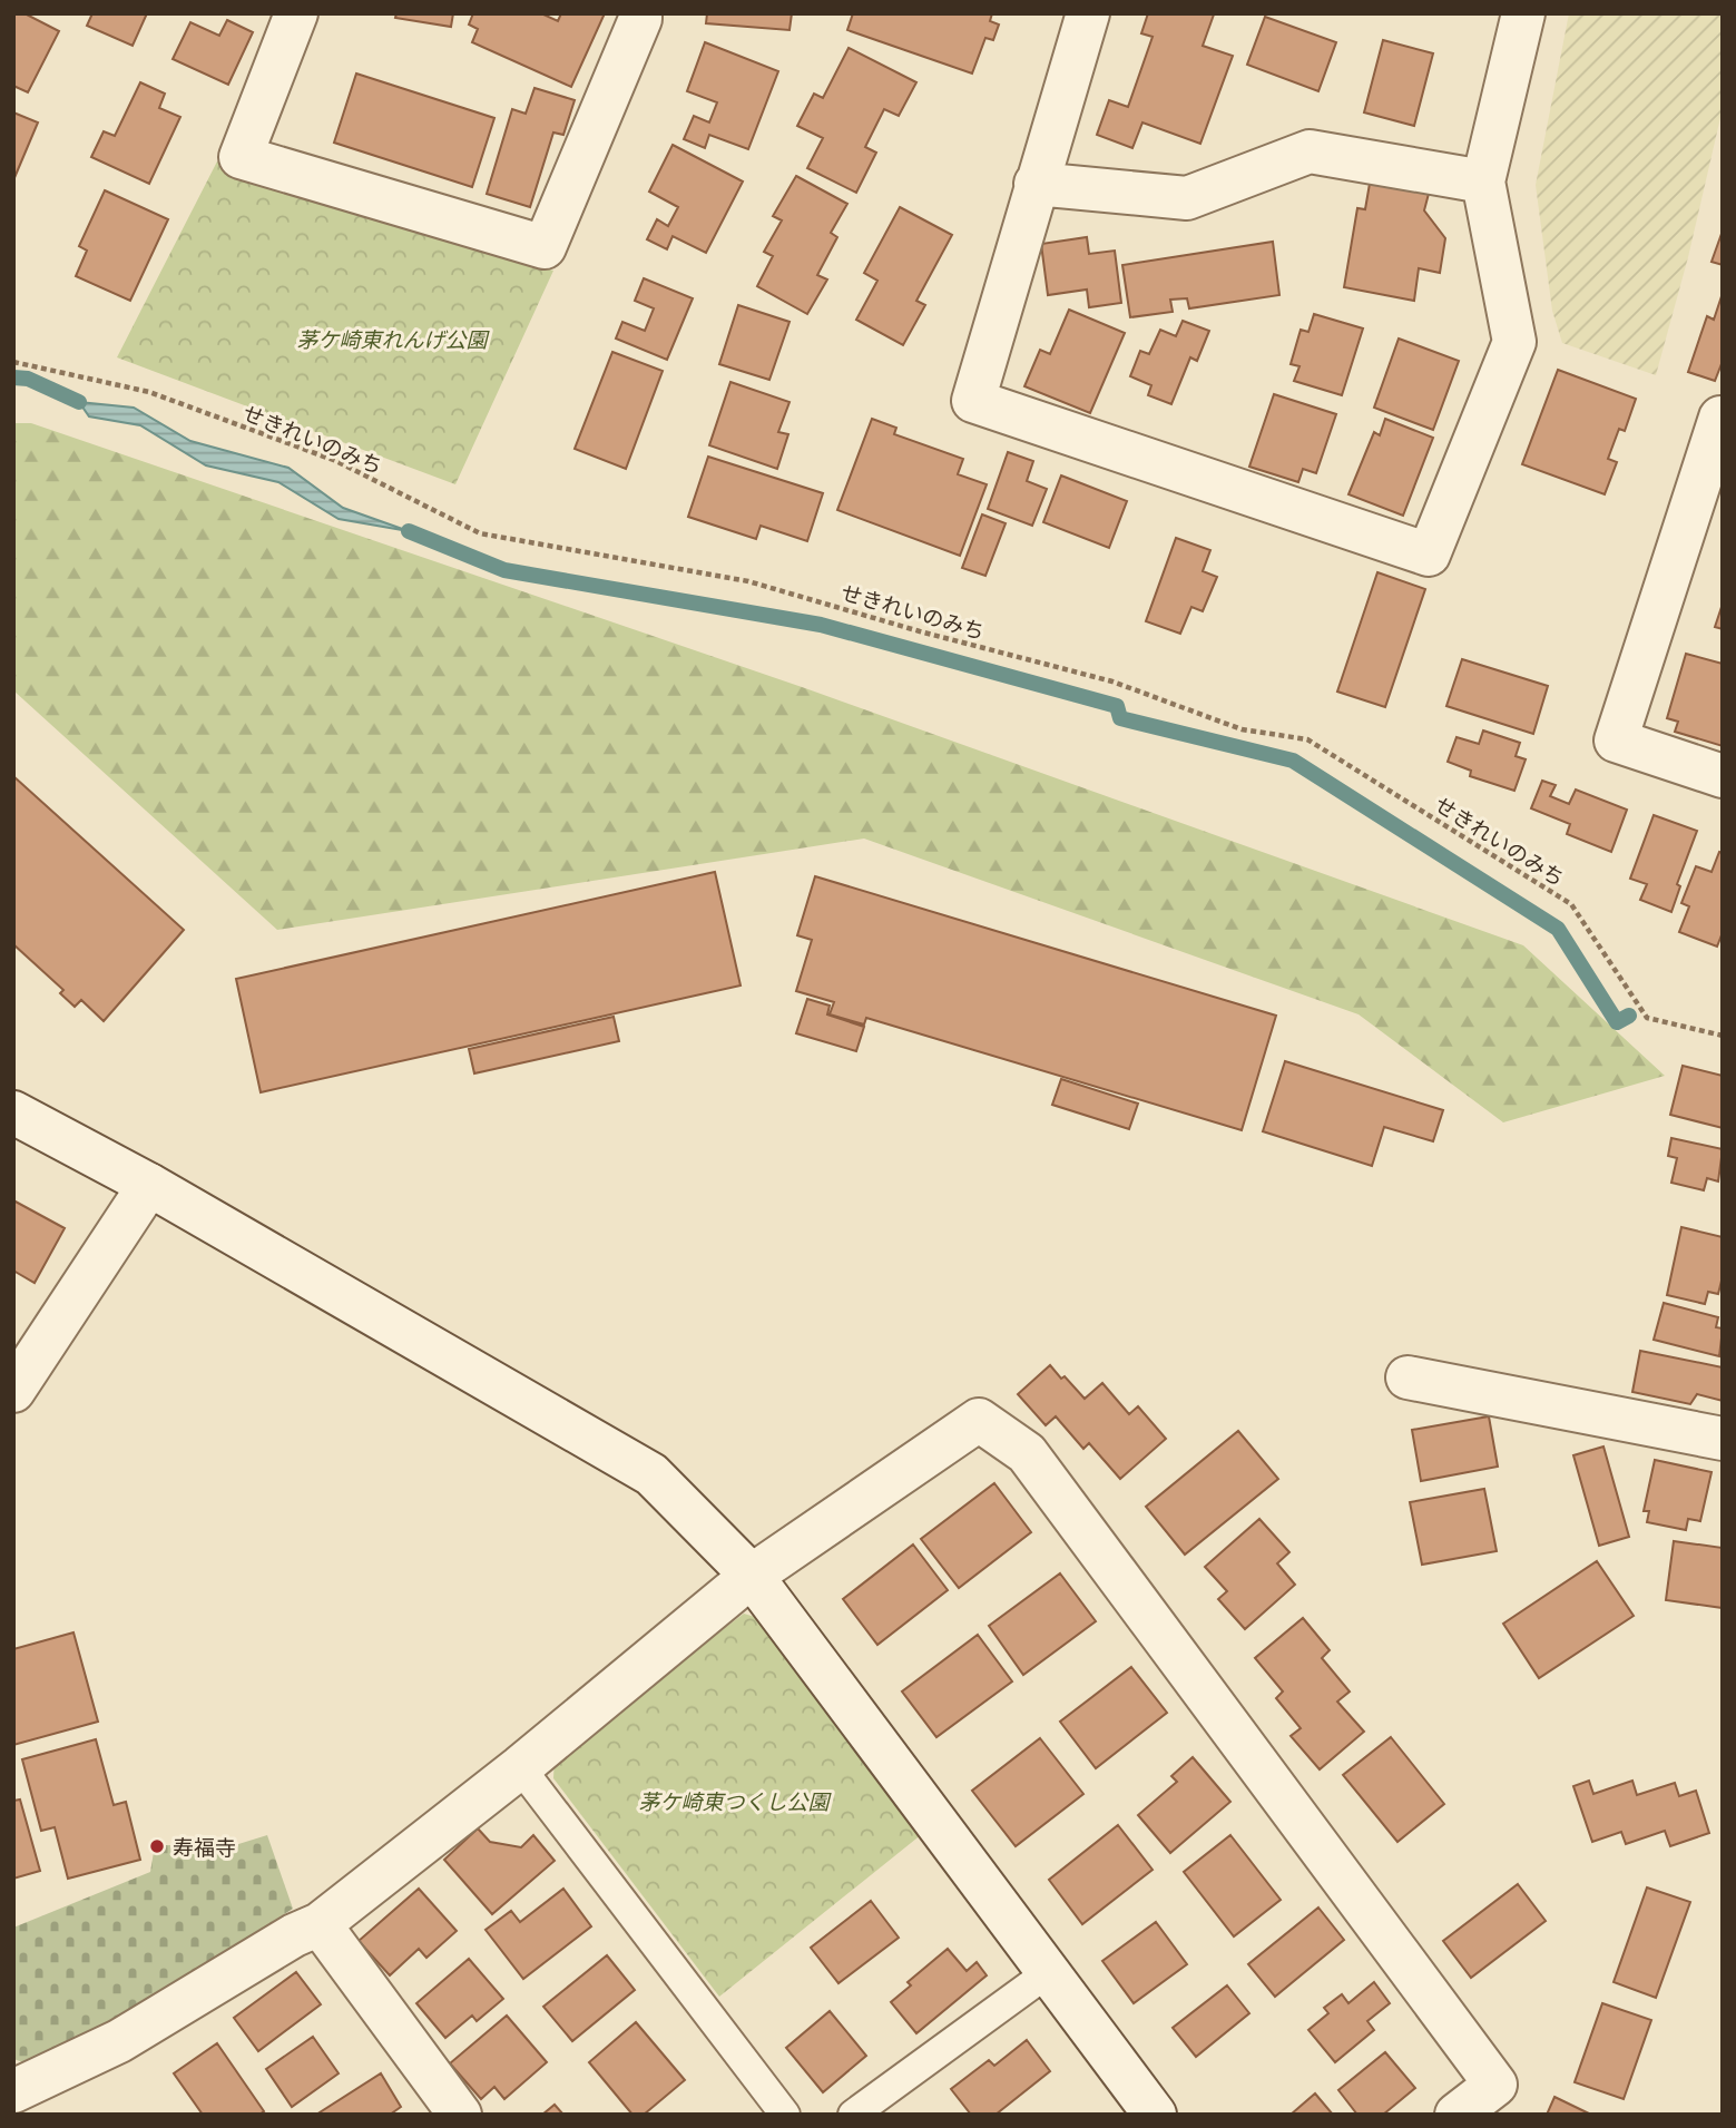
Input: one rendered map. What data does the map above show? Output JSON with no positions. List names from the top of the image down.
{
  "streets": {
    "path": ["せきれいのみち"]
  },
  "parks": ["茅ケ崎東れんげ公園", "茅ケ崎東つくし公園"],
  "places": ["寿福寺"]
}
